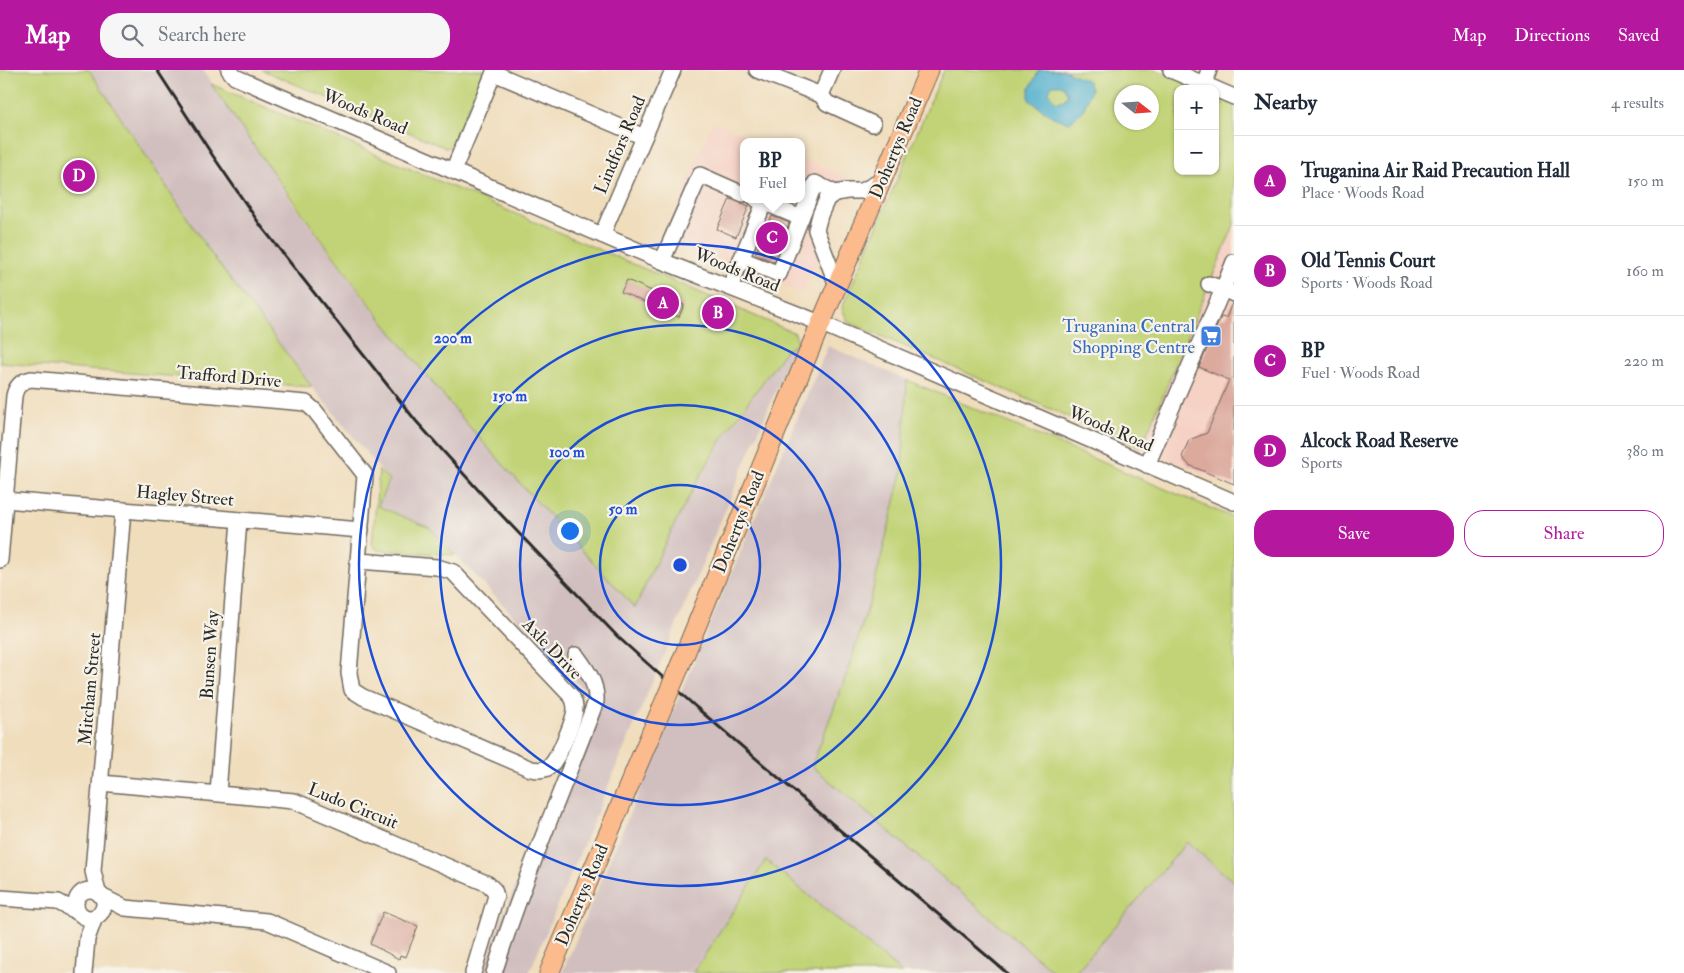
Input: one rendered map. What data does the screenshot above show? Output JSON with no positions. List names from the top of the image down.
{
  "streets": {
    "main road": ["Dohertys Road"],
    "street": [
      "Woods Road",
      "Lindfors Road",
      "Trafford Drive",
      "Hagley Street",
      "Axle Drive",
      "Bunsen Way",
      "Mitcham Street",
      "Ludo Circuit"
    ]
  },
  "crossings": [
    ["Woods Road", "Lindfors Road"],
    ["Woods Road", "Dohertys Road"],
    ["Trafford Drive", "Hagley Street"],
    ["Trafford Drive", "Axle Drive"],
    ["Hagley Street", "Bunsen Way"],
    ["Hagley Street", "Mitcham Street"],
    ["Bunsen Way", "Ludo Circuit"],
    ["Mitcham Street", "Ludo Circuit"]
  ],
  "places": {
    "supermarket": ["Truganina Central Shopping Centre"]
  },
  "north": "right",
  "page": {
    "header": "Map",
    "search": "Search here",
    "nav": ["Map", "Directions", "Saved"],
    "heading": ["Nearby", "4 results"],
    "map_buttons": ["+", "−"],
    "list": [
      {
        "mark": "A",
        "name": "Truganina Air Raid Precaution Hall",
        "note": "Place · Woods Road",
        "value": "150 m"
      },
      {
        "mark": "B",
        "name": "Old Tennis Court",
        "note": "Sports · Woods Road",
        "value": "160 m"
      },
      {
        "mark": "C",
        "name": "BP",
        "note": "Fuel · Woods Road",
        "value": "220 m"
      },
      {
        "mark": "D",
        "name": "Alcock Road Reserve",
        "note": "Sports",
        "value": "380 m"
      }
    ],
    "popup": ["BP", "Fuel"],
    "pins": [
      "D",
      "C",
      "A",
      "B"
    ],
    "buttons": ["Save", "Share"]
  },
  "rings": [
    "200 m",
    "150 m",
    "100 m",
    "50 m"
  ]
}
